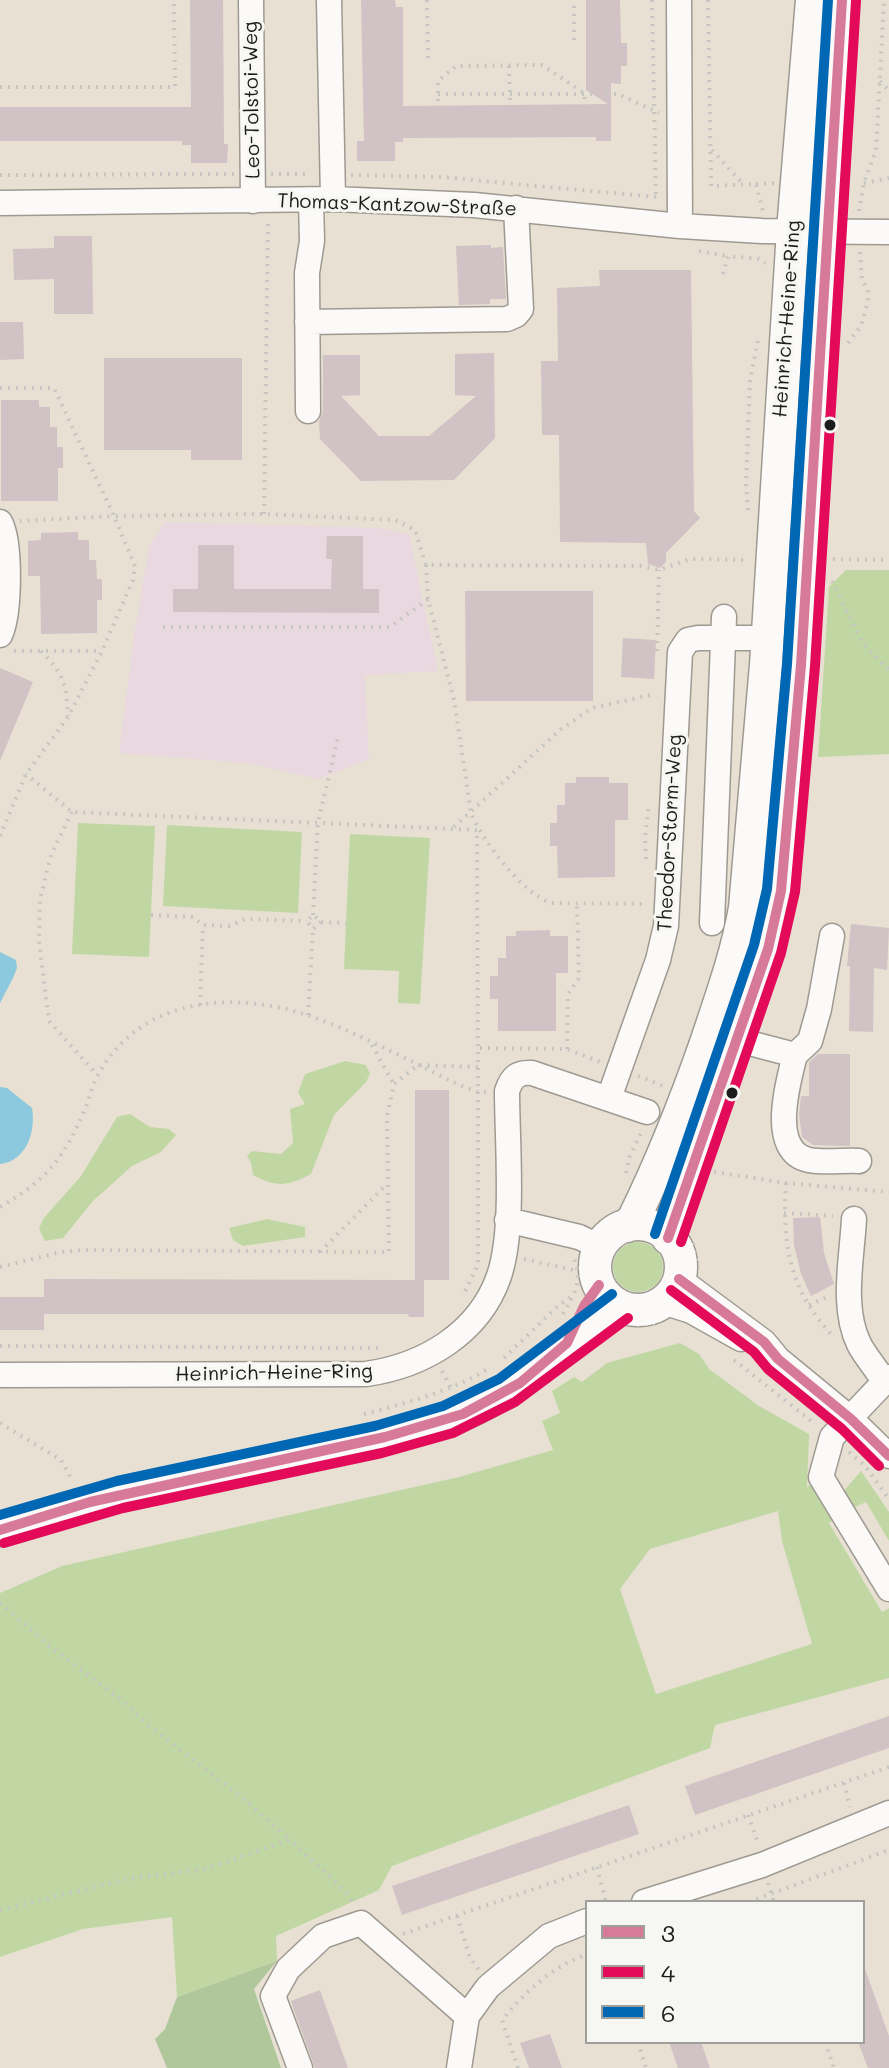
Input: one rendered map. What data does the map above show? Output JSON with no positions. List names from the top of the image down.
{
  "streets": {
    "main road": ["Heinrich-Heine-Ring"],
    "street": ["Leo-Tolstoi-Weg", "Thomas-Kantzow-Straße", "Theodor-Storm-Weg"]
  },
  "crossings": [
    ["Leo-Tolstoi-Weg", "Thomas-Kantzow-Straße"],
    ["Thomas-Kantzow-Straße", "Heinrich-Heine-Ring"],
    ["Heinrich-Heine-Ring", "Theodor-Storm-Weg"]
  ],
  "lines": ["transit line 3", "transit line 6", "transit line 4"],
  "legend": ["3", "4", "6"]
}
